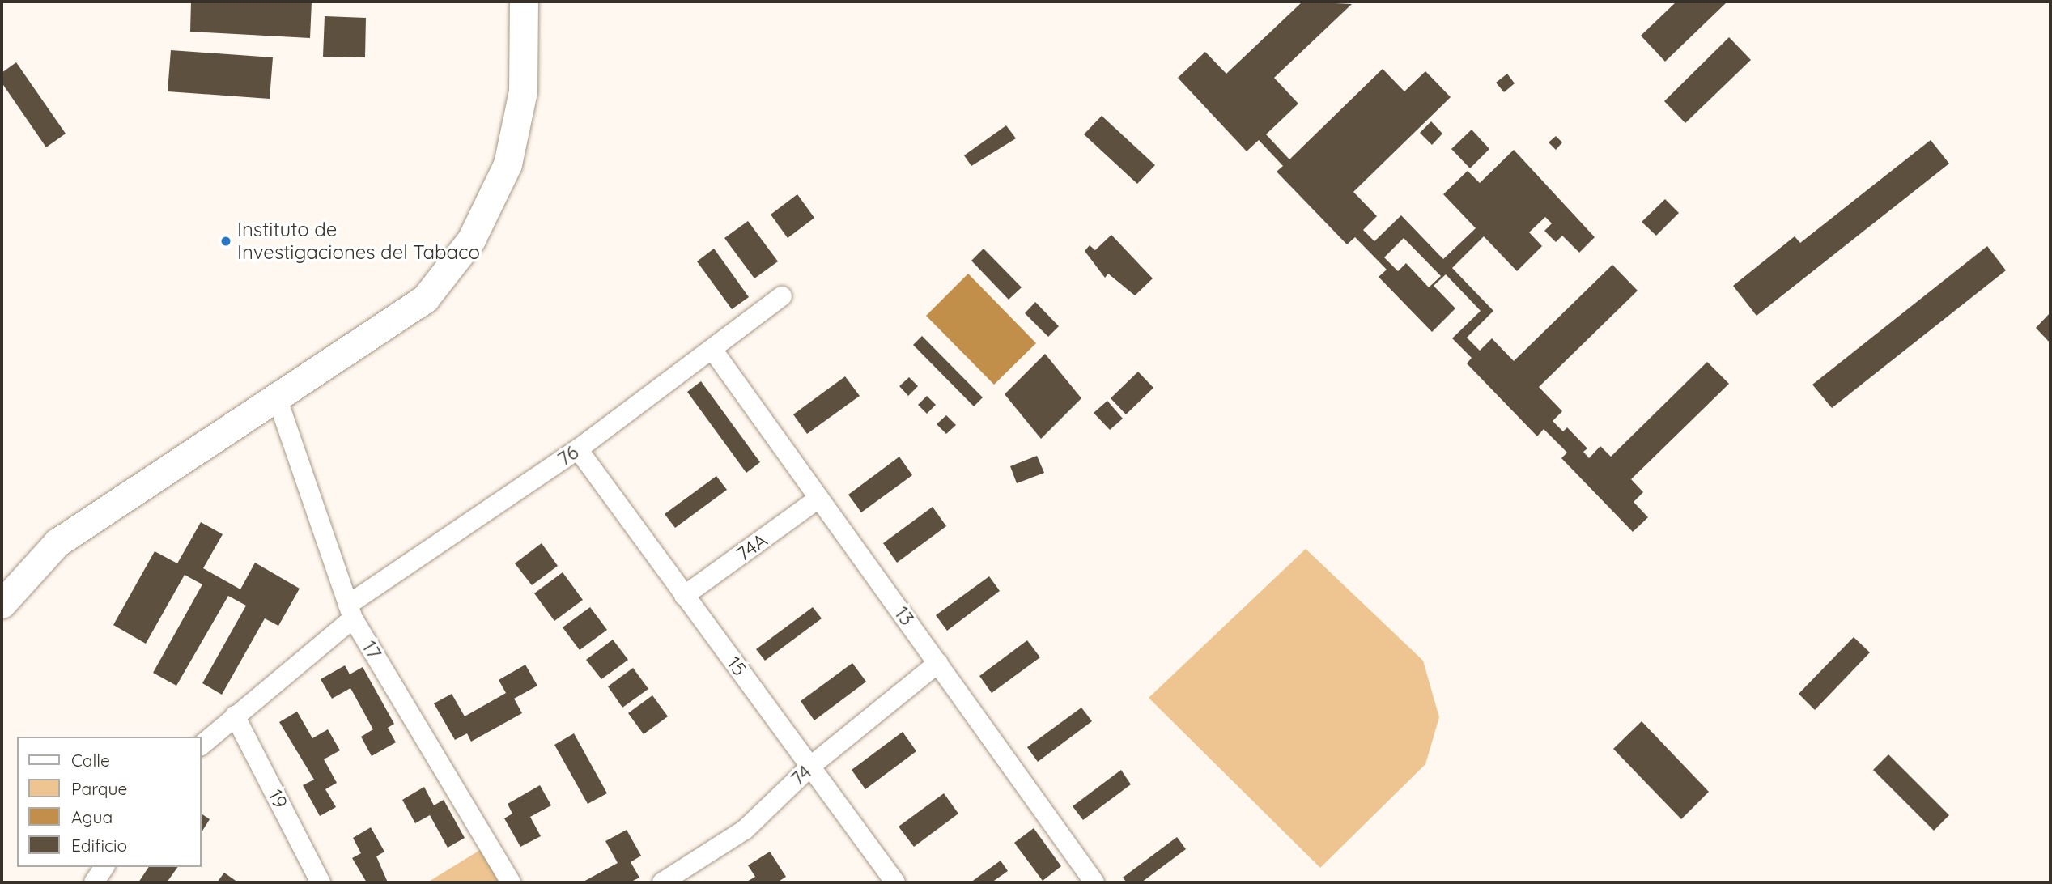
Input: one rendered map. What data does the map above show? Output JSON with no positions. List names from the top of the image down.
{
  "streets": {
    "street": [
      "76",
      "74A",
      "13",
      "17",
      "15",
      "74",
      "19"
    ]
  },
  "crossings": [
    ["76", "13"],
    ["76", "17"],
    ["76", "15"],
    ["76", "19"],
    ["74A", "13"],
    ["74A", "15"],
    ["13", "74"],
    ["15", "74"]
  ],
  "places": ["Instituto de Investigaciones del Tabaco"],
  "legend": [
    "Calle",
    "Parque",
    "Agua",
    "Edificio"
  ]
}
